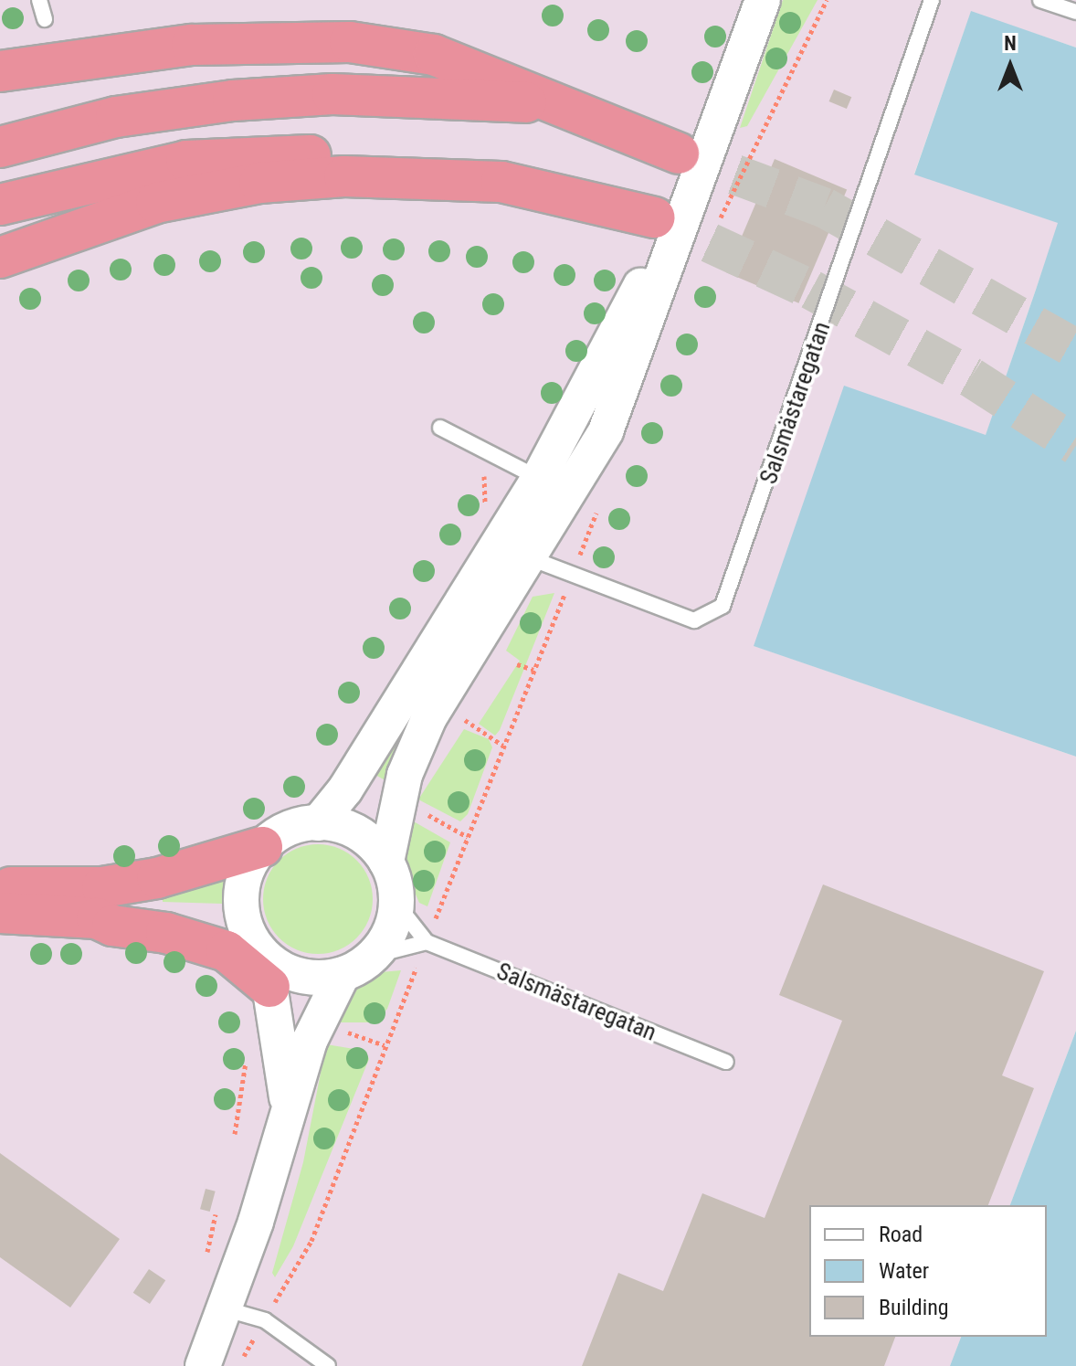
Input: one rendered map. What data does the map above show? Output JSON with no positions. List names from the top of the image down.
{
  "streets": {
    "lane": ["Salsmästaregatan"]
  },
  "legend": ["Road", "Water", "Building"],
  "north": "top"
}
